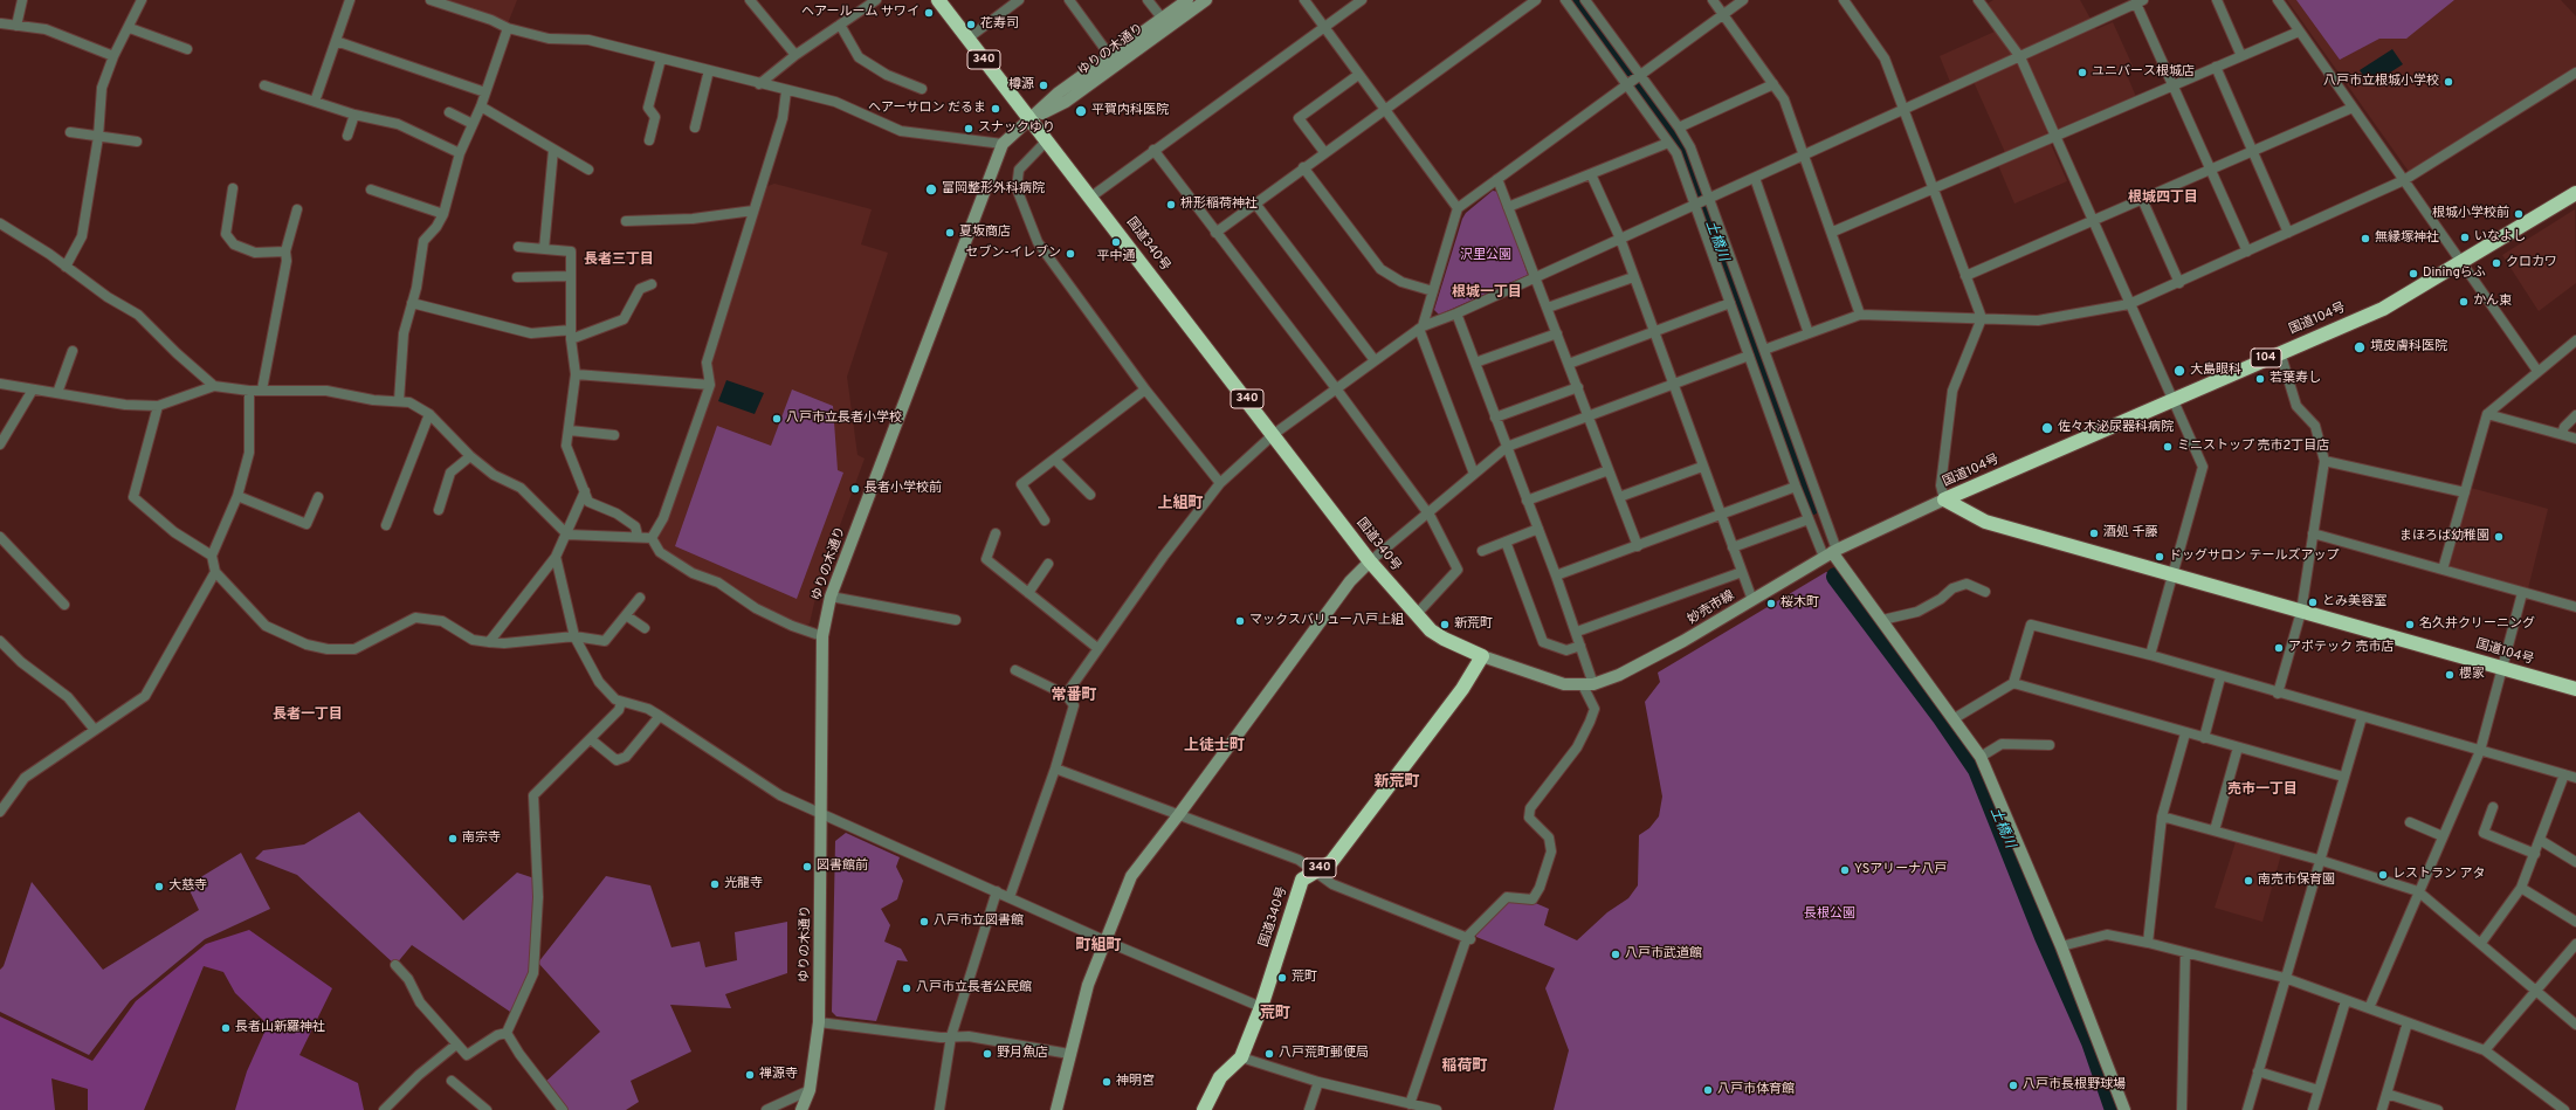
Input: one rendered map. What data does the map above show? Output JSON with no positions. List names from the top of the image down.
{
  "streets": {
    "highway": [
      "340",
      "国道340号",
      "国道104号",
      "104"
    ],
    "street": ["ゆりの木通り", "妙売市線"]
  },
  "crossings": [
    ["ゆりの木通り", "国道340号"],
    ["国道340号", "妙売市線"],
    ["国道104号", "妙売市線"]
  ],
  "districts": [
    "根城四丁目",
    "長者三丁目",
    "根城一丁目",
    "上組町",
    "常番町",
    "長者一丁目",
    "上徒士町",
    "新荒町",
    "売市一丁目",
    "町組町",
    "荒町",
    "稲荷町"
  ],
  "water": ["土橋川"],
  "parks": ["沢里公園", "長根公園"],
  "places": [
    "ヘアールーム サワイ",
    "花寿司",
    "ユニバース根城店",
    "八戸市立根城小学校",
    "樽源",
    "ヘアーサロン だるま",
    "平賀内科医院",
    "スナックゆり",
    "富岡整形外科病院",
    "枡形稲荷神社",
    "根城小学校前",
    "夏坂商店",
    "いなよし",
    "無縁塚神社",
    "平中通",
    "セブン-イレブン",
    "クロカワ",
    "Diningらふ",
    "かん東",
    "境皮膚科医院",
    "大島眼科",
    "若葉寿し",
    "八戸市立長者小学校",
    "佐々木泌尿器科病院",
    "ミニストップ 売市2丁目店",
    "長者小学校前",
    "酒処 千藤",
    "まほろば幼稚園",
    "ドッグサロン テールズアップ",
    "とみ美容室",
    "桜木町",
    "マックスバリュー八戸上組",
    "新荒町",
    "名久井クリーニング",
    "アポテック 売市店",
    "櫻家",
    "南宗寺",
    "図書館前",
    "YSアリーナ八戸",
    "レストラン アタ",
    "南売市保育園",
    "光龍寺",
    "大慈寺",
    "八戸市立図書館",
    "八戸市武道館",
    "荒町",
    "八戸市立長者公民館",
    "長者山新羅神社",
    "野月魚店",
    "八戸荒町郵便局",
    "禅源寺",
    "神明宮",
    "八戸市長根野球場",
    "八戸市体育館"
  ]
}
